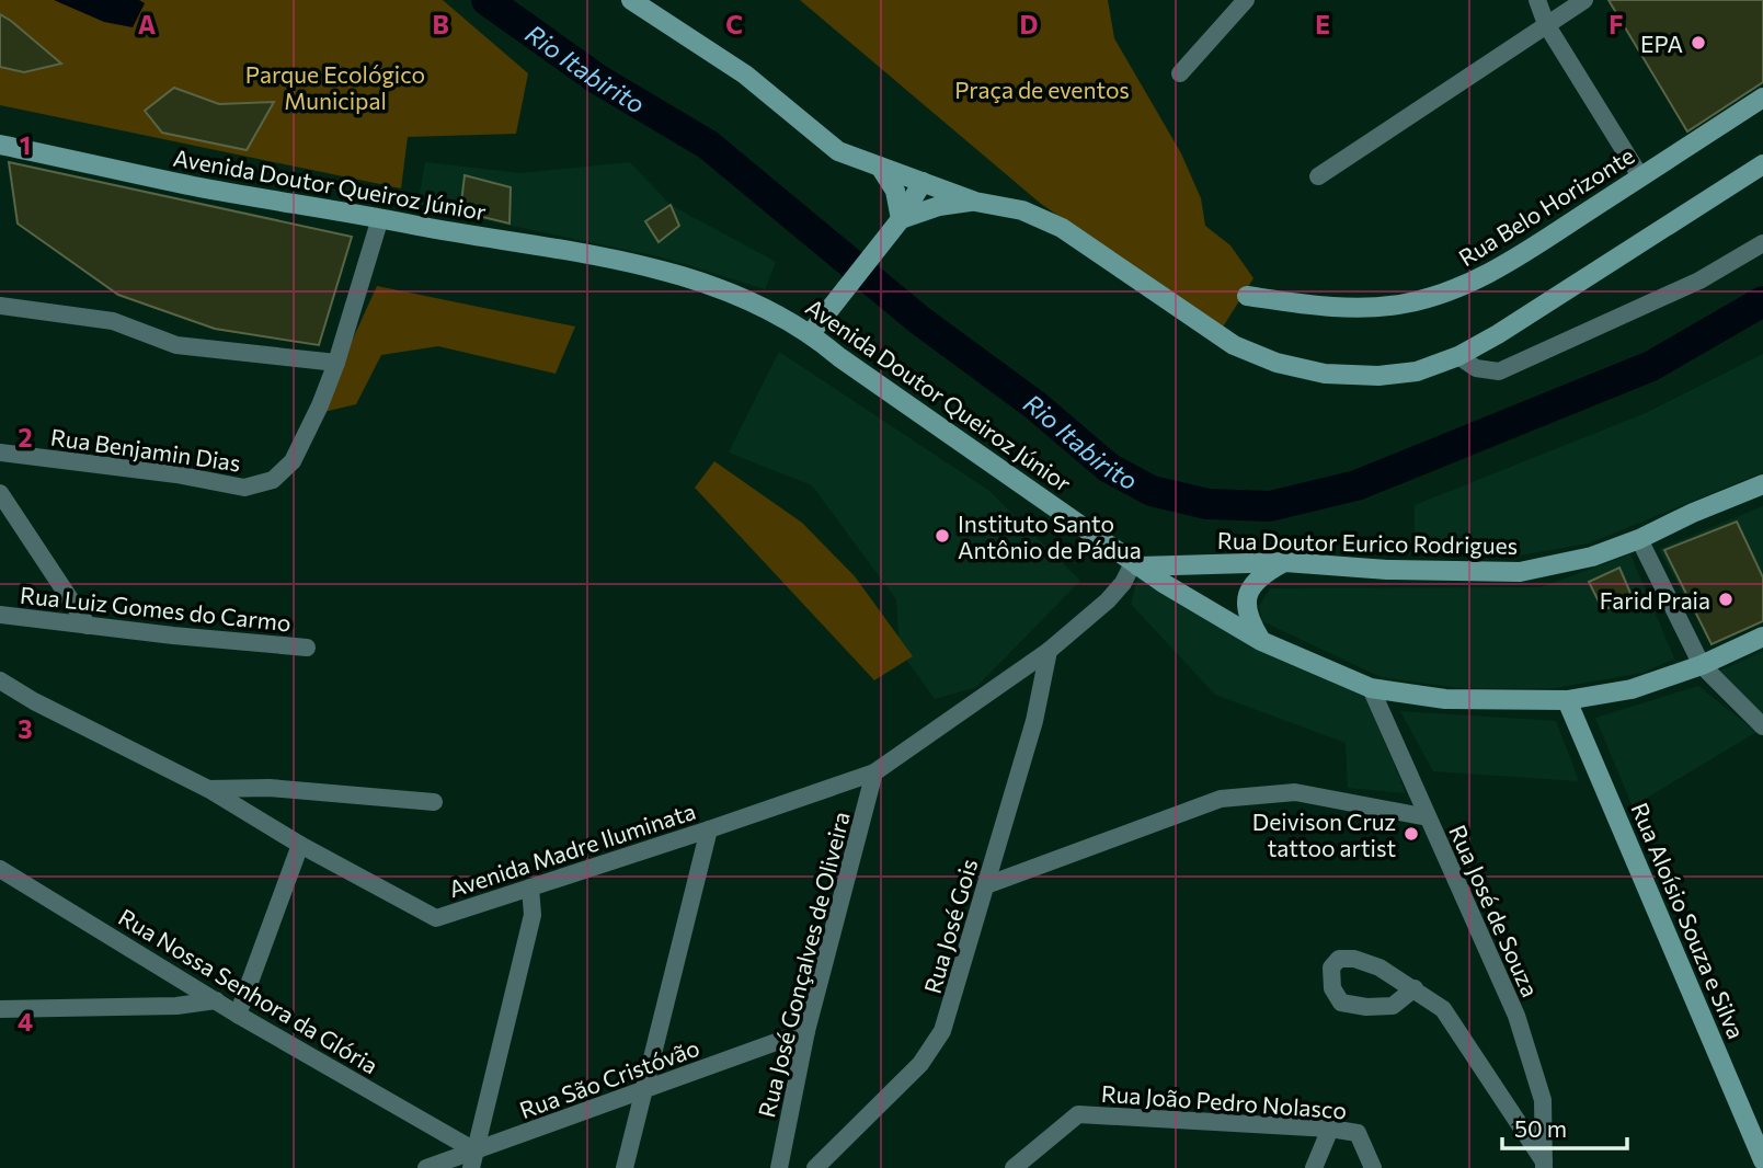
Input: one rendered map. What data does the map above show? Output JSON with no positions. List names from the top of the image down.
{
  "streets": {
    "main road": [
      "Avenida Doutor Queiroz Júnior",
      "Rua Belo Horizonte",
      "Rua Doutor Eurico Rodrigues",
      "Rua Aloísio Souza e Silva"
    ],
    "street": [
      "Rua Benjamin Dias",
      "Rua Luiz Gomes do Carmo",
      "Avenida Madre Iluminata",
      "Rua José de Souza",
      "Rua José Gois",
      "Rua José Gonçalves de Oliveira",
      "Rua Nossa Senhora da Glória",
      "Rua São Cristóvão",
      "Rua João Pedro Nolasco"
    ]
  },
  "crossings": [
    ["Avenida Doutor Queiroz Júnior", "Rua Benjamin Dias"],
    ["Avenida Doutor Queiroz Júnior", "Rua Doutor Eurico Rodrigues"],
    ["Avenida Doutor Queiroz Júnior", "Avenida Madre Iluminata"],
    ["Avenida Doutor Queiroz Júnior", "Rua José de Souza"],
    ["Avenida Doutor Queiroz Júnior", "Rua Aloísio Souza e Silva"],
    ["Rua Doutor Eurico Rodrigues", "Avenida Madre Iluminata"],
    ["Avenida Madre Iluminata", "Rua José Gois"],
    ["Avenida Madre Iluminata", "Rua José Gonçalves de Oliveira"],
    ["Rua José Gonçalves de Oliveira", "Rua São Cristóvão"],
    ["Rua Nossa Senhora da Glória", "Rua São Cristóvão"]
  ],
  "water": ["Rio Itabirito"],
  "parks": ["Parque Ecológico Municipal", "Praça de eventos"],
  "places": [
    "EPA",
    "Instituto Santo Antônio de Pádua",
    "Farid Praia",
    "Deivison Cruz tattoo artist"
  ],
  "scale_bar": "50 m",
  "grid": {
    "columns": [
      "A",
      "B",
      "C",
      "D",
      "E",
      "F"
    ],
    "rows": [
      "1",
      "2",
      "3",
      "4"
    ]
  }
}
